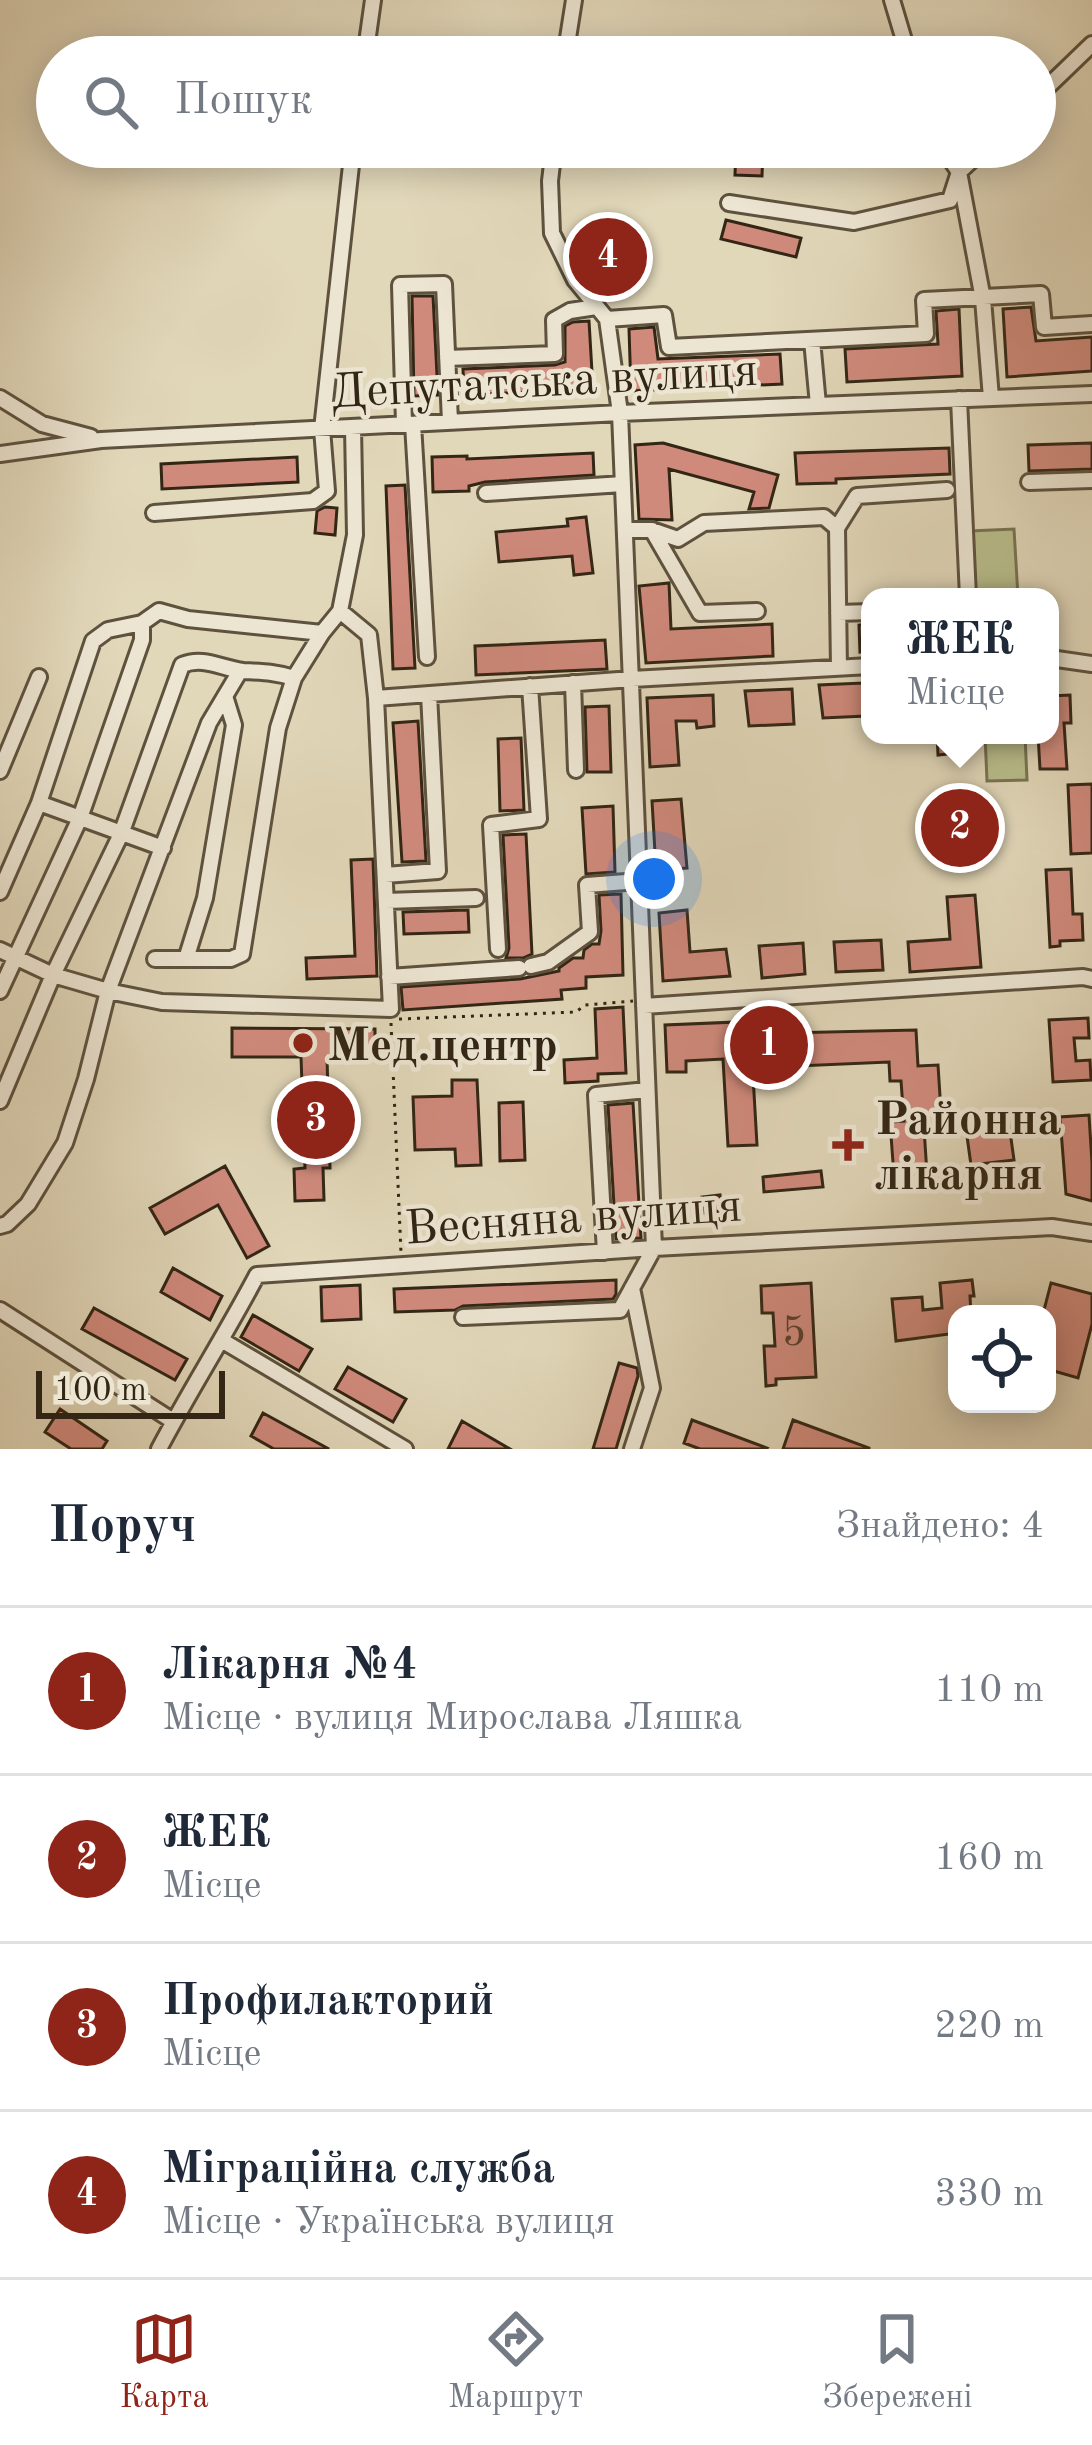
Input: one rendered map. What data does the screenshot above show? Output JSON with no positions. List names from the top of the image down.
{
  "streets": {
    "street": ["Депутатська вулиця", "Весняна вулиця"]
  },
  "places": {
    "other": ["Мед.центр"],
    "health": ["Районна лікарня"]
  },
  "house_numbers": ["5"],
  "scale_bar": "100 m",
  "page": {
    "search": "Пошук",
    "pins": [
      "4",
      "2",
      "1",
      "3"
    ],
    "popup": ["ЖЕК", "Місце"],
    "scale": "100 m",
    "heading": ["Поруч", "Знайдено: 4"],
    "list": [
      {
        "mark": "1",
        "name": "Лікарня №4",
        "note": "Місце · вулиця Мирослава Ляшка",
        "value": "110 m"
      },
      {
        "mark": "2",
        "name": "ЖЕК",
        "note": "Місце",
        "value": "160 m"
      },
      {
        "mark": "3",
        "name": "Профилакторий",
        "note": "Місце",
        "value": "220 m"
      },
      {
        "mark": "4",
        "name": "Міграційна служба",
        "note": "Місце · Українська вулиця",
        "value": "330 m"
      }
    ],
    "nav": ["Карта", "Маршрут", "Збережені"]
  }
}
